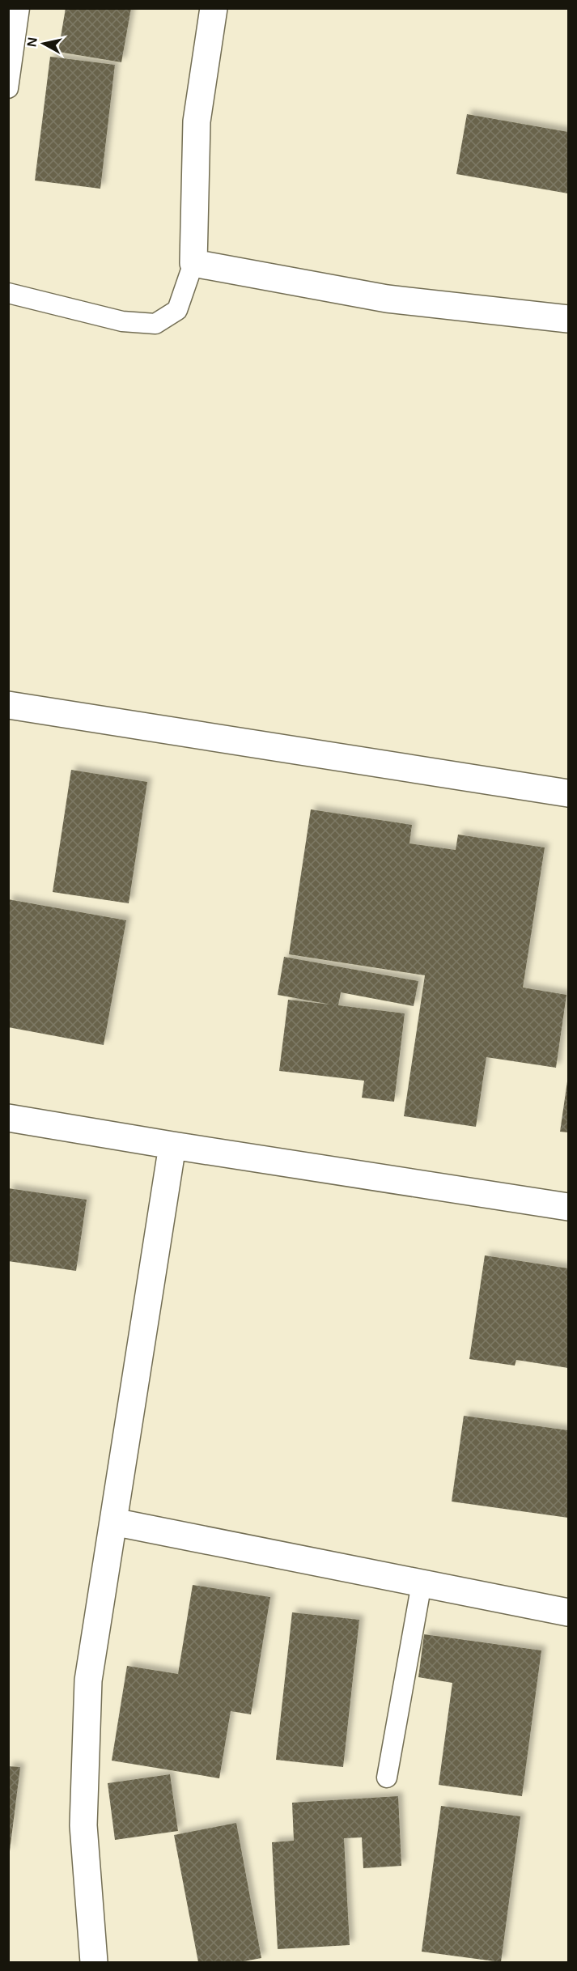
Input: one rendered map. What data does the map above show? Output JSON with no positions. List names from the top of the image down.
{
  "north": "left"
}
